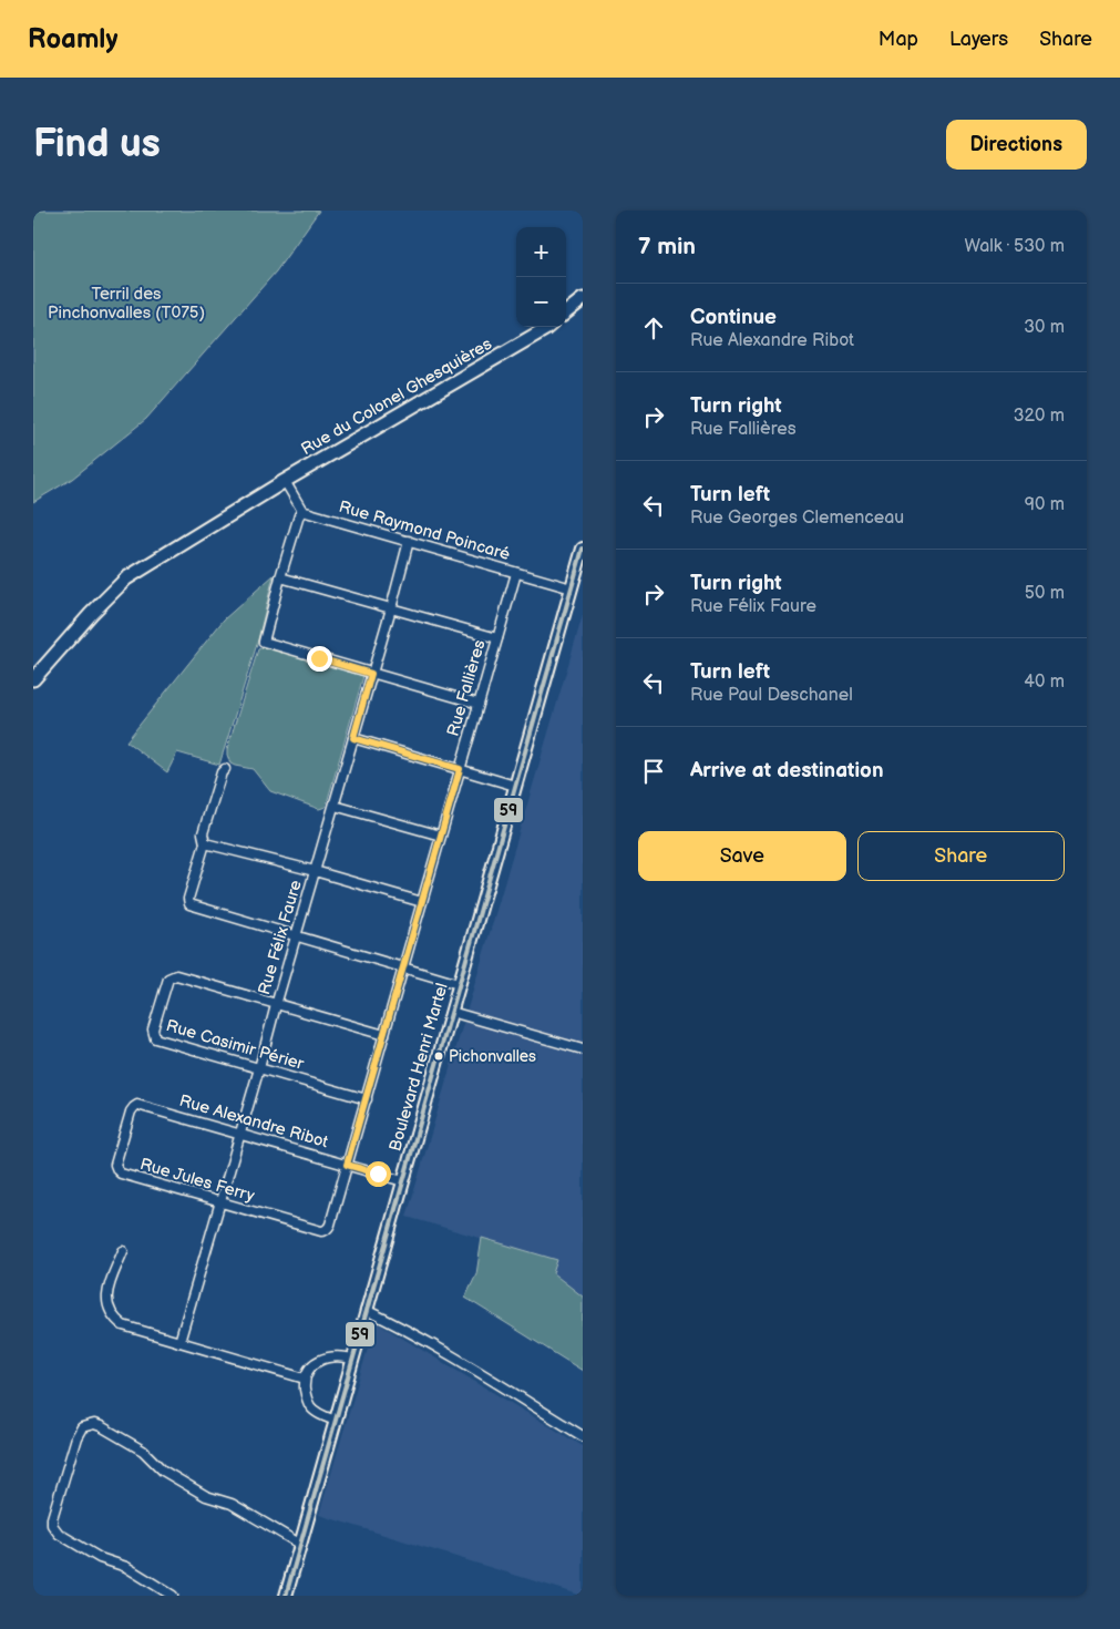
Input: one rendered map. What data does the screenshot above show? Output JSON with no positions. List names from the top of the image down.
{
  "streets": {
    "main road": ["Rue du Colonel Ghesquières"],
    "street": [
      "Rue Raymond Poincaré",
      "Rue Fallières",
      "Rue Félix Faure",
      "Rue Casimir Périer",
      "Boulevard Henri Martel",
      "Rue Alexandre Ribot",
      "Rue Jules Ferry"
    ]
  },
  "crossings": [
    ["Rue Raymond Poincaré", "Rue Fallières"],
    ["Rue Raymond Poincaré", "Rue Félix Faure"],
    ["Rue Raymond Poincaré", "Boulevard Henri Martel"],
    ["Rue Fallières", "Rue Casimir Périer"],
    ["Rue Fallières", "Rue Alexandre Ribot"],
    ["Rue Fallières", "Rue Jules Ferry"],
    ["Rue Félix Faure", "Rue Casimir Périer"],
    ["Rue Félix Faure", "Rue Alexandre Ribot"],
    ["Rue Félix Faure", "Rue Jules Ferry"],
    ["Boulevard Henri Martel", "Rue Alexandre Ribot"],
    ["Rue Alexandre Ribot", "Rue Jules Ferry"]
  ],
  "parks": ["Terril des Pinchonvalles (T075)"],
  "places": ["Pichonvalles"],
  "lines": ["transit line 59"],
  "page": {
    "header": "Roamly",
    "nav": ["Map", "Layers", "Share"],
    "buttons": [
      "Directions",
      ["Save", "Share"]
    ],
    "title": "Find us",
    "heading": ["7 min", "Walk · 530 m"],
    "map_buttons": ["+", "−"],
    "list": [
      ["Continue", "Rue Alexandre Ribot", "30 m"],
      ["Turn right", "Rue Fallières", "320 m"],
      ["Turn left", "Rue Georges Clemenceau", "90 m"],
      ["Turn right", "Rue Félix Faure", "50 m"],
      ["Turn left", "Rue Paul Deschanel", "40 m"],
      "Arrive at destination"
    ]
  }
}
